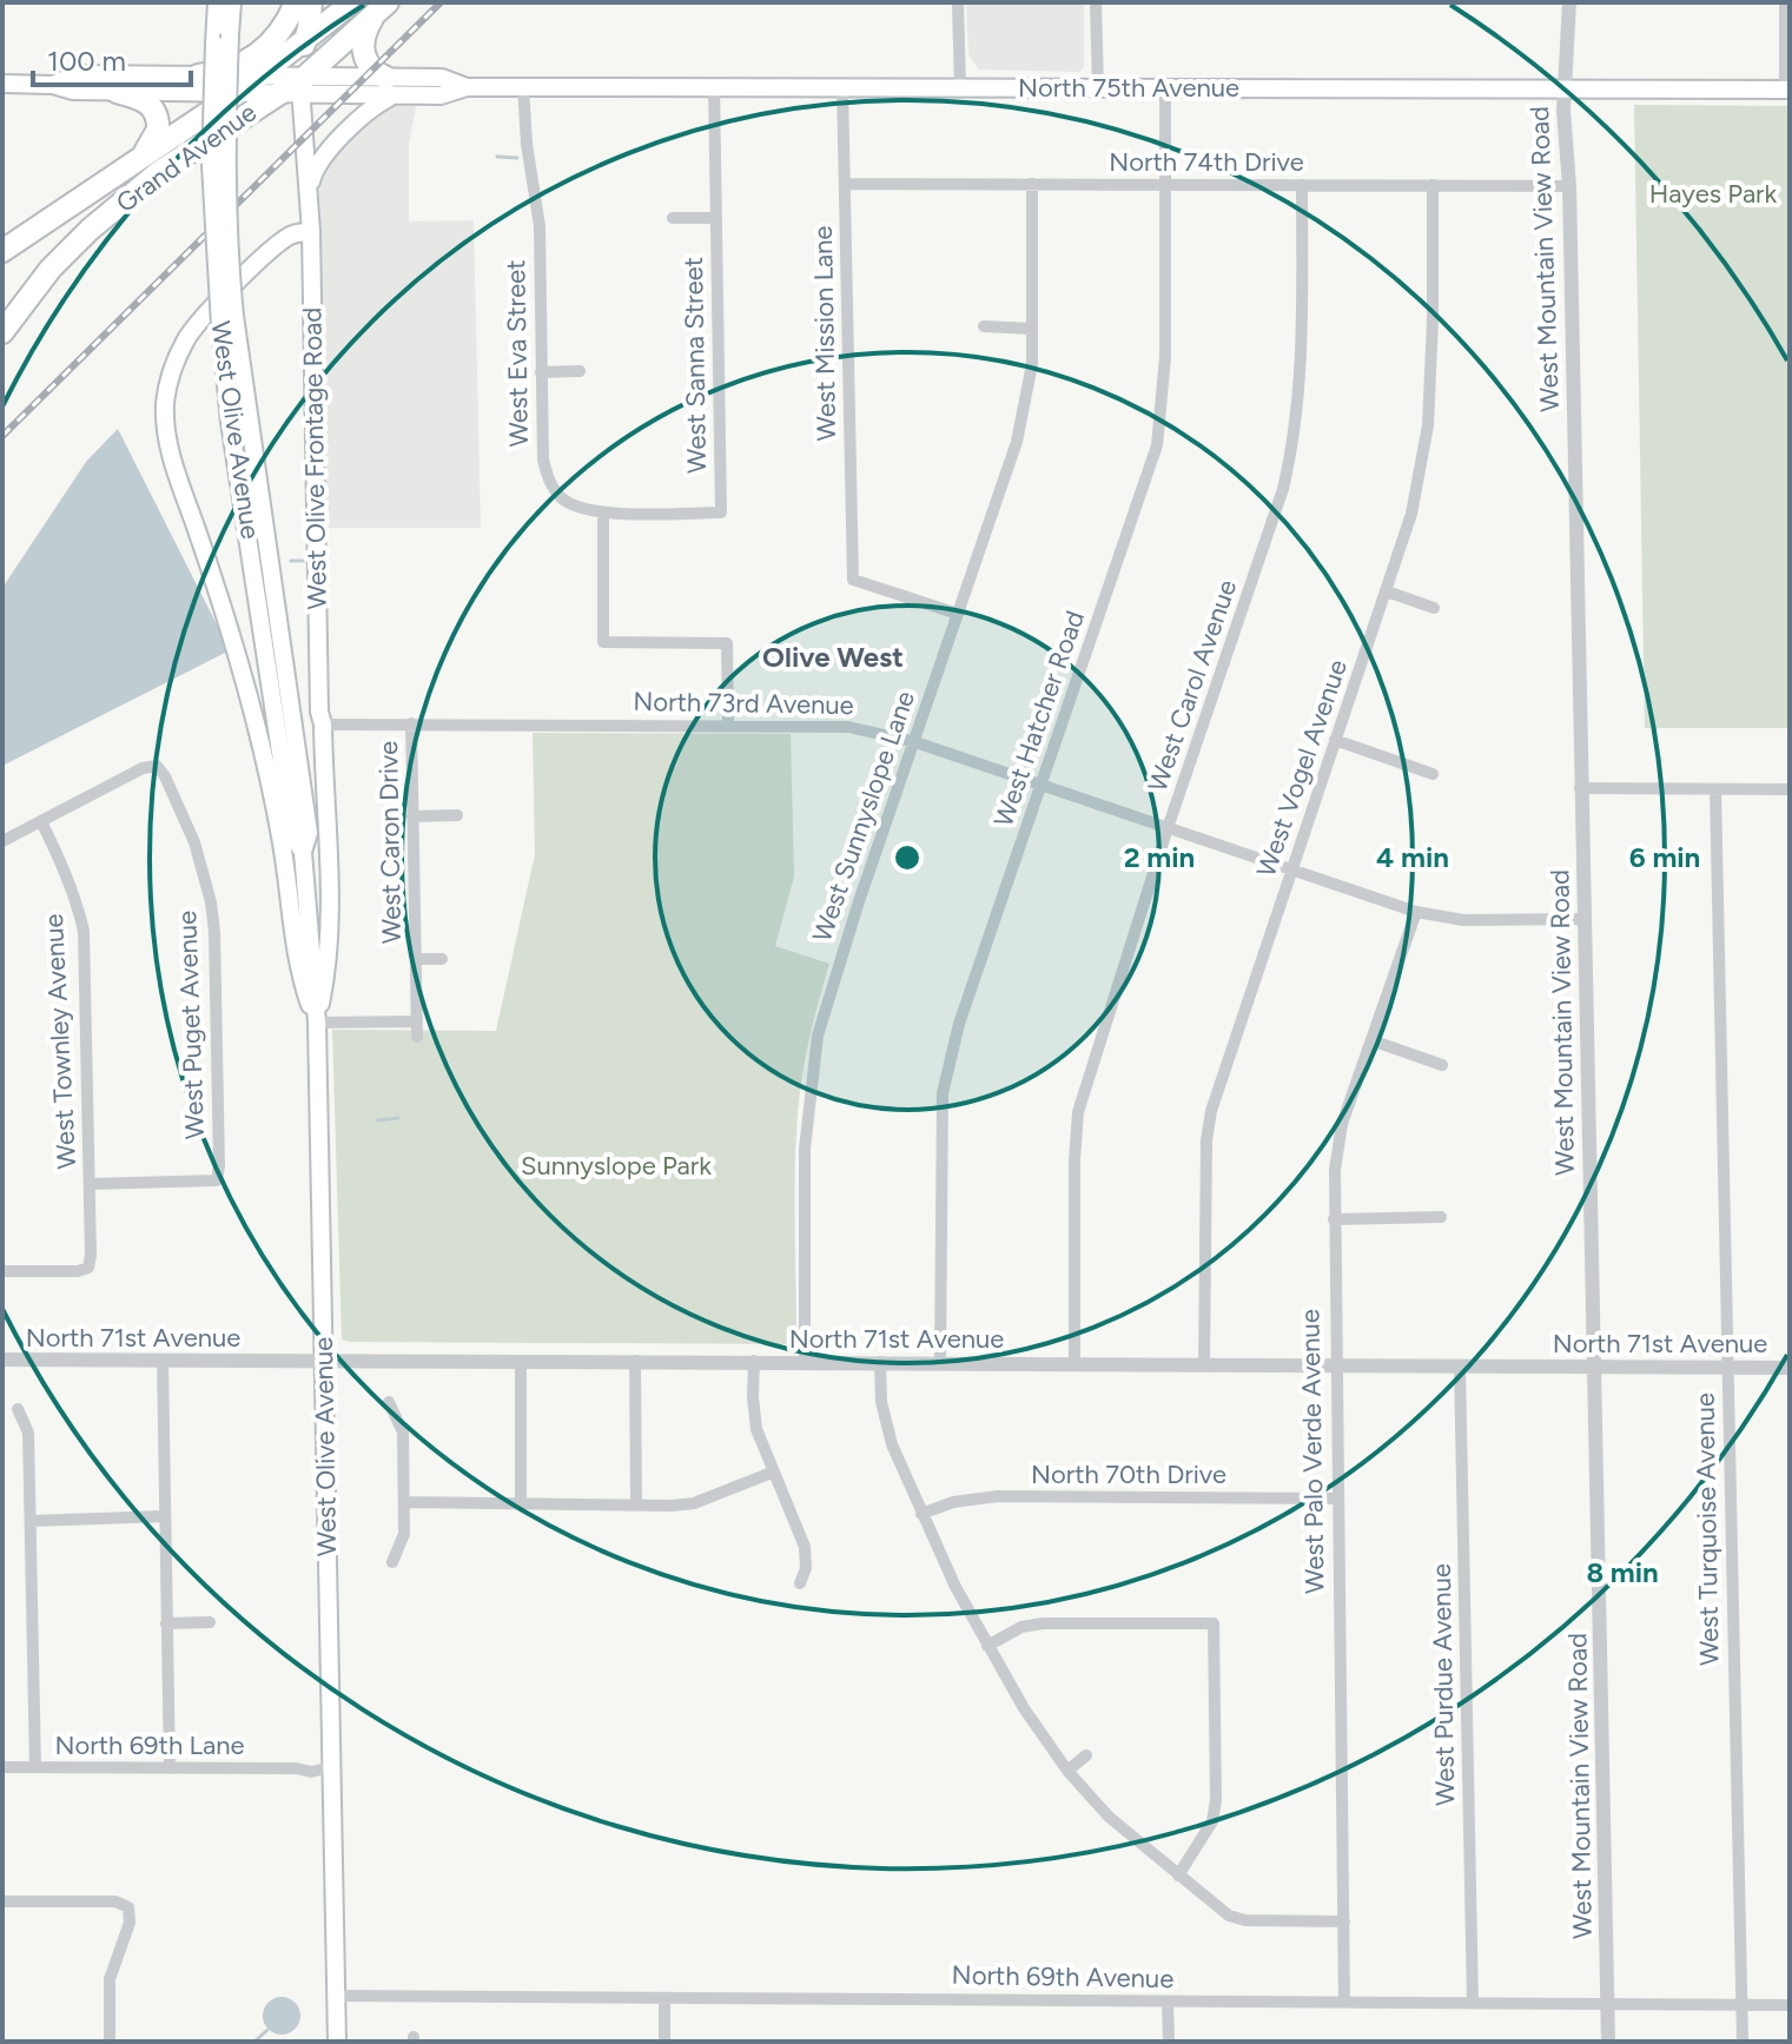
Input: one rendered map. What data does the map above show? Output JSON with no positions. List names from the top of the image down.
{
  "streets": {
    "highway": ["Grand Avenue"],
    "main road": ["North 75th Avenue", "West Olive Avenue", "West Olive Frontage Road"],
    "street": [
      "North 74th Drive",
      "West Mountain View Road",
      "West Mission Lane",
      "West Eva Street",
      "West Sanna Street",
      "West Carol Avenue",
      "North 73rd Avenue",
      "West Hatcher Road",
      "West Vogel Avenue",
      "West Sunnyslope Lane",
      "West Caron Drive",
      "West Puget Avenue",
      "West Townley Avenue",
      "North 71st Avenue",
      "West Palo Verde Avenue",
      "North 70th Drive",
      "West Turquoise Avenue",
      "West Purdue Avenue",
      "North 69th Lane",
      "North 69th Avenue"
    ]
  },
  "crossings": [
    ["North 75th Avenue", "Grand Avenue"],
    ["North 75th Avenue", "West Mountain View Road"],
    ["North 75th Avenue", "West Mission Lane"],
    ["North 75th Avenue", "West Eva Street"],
    ["North 75th Avenue", "West Sanna Street"],
    ["North 75th Avenue", "West Olive Frontage Road"],
    ["North 75th Avenue", "West Hatcher Road"],
    ["Grand Avenue", "West Olive Frontage Road"],
    ["North 74th Drive", "West Mountain View Road"],
    ["North 74th Drive", "West Mission Lane"],
    ["North 74th Drive", "West Carol Avenue"],
    ["North 74th Drive", "West Hatcher Road"],
    ["North 74th Drive", "West Vogel Avenue"],
    ["North 74th Drive", "West Sunnyslope Lane"],
    ["West Mountain View Road", "North 73rd Avenue"],
    ["West Mountain View Road", "North 71st Avenue"],
    ["West Mountain View Road", "North 69th Avenue"],
    ["West Mission Lane", "West Sunnyslope Lane"],
    ["West Eva Street", "West Sanna Street"],
    ["West Olive Avenue", "West Olive Frontage Road"],
    ["West Olive Avenue", "North 71st Avenue"],
    ["West Olive Avenue", "North 69th Lane"],
    ["West Olive Avenue", "North 69th Avenue"],
    ["West Olive Frontage Road", "North 73rd Avenue"],
    ["West Carol Avenue", "North 73rd Avenue"],
    ["West Carol Avenue", "North 71st Avenue"],
    ["North 73rd Avenue", "West Hatcher Road"],
    ["North 73rd Avenue", "West Vogel Avenue"],
    ["North 73rd Avenue", "West Sunnyslope Lane"],
    ["North 73rd Avenue", "West Caron Drive"],
    ["North 73rd Avenue", "West Palo Verde Avenue"],
    ["West Hatcher Road", "North 71st Avenue"],
    ["West Vogel Avenue", "North 71st Avenue"],
    ["West Sunnyslope Lane", "North 71st Avenue"],
    ["West Puget Avenue", "West Townley Avenue"],
    ["North 71st Avenue", "West Palo Verde Avenue"],
    ["North 71st Avenue", "West Turquoise Avenue"],
    ["North 71st Avenue", "West Purdue Avenue"],
    ["West Palo Verde Avenue", "North 70th Drive"],
    ["West Palo Verde Avenue", "North 69th Avenue"],
    ["West Turquoise Avenue", "North 69th Avenue"],
    ["West Purdue Avenue", "North 69th Avenue"]
  ],
  "districts": ["Olive West"],
  "parks": ["Hayes Park", "Sunnyslope Park"],
  "scale_bar": "100 m",
  "rings": [
    "2 min",
    "4 min",
    "6 min",
    "8 min"
  ]
}
